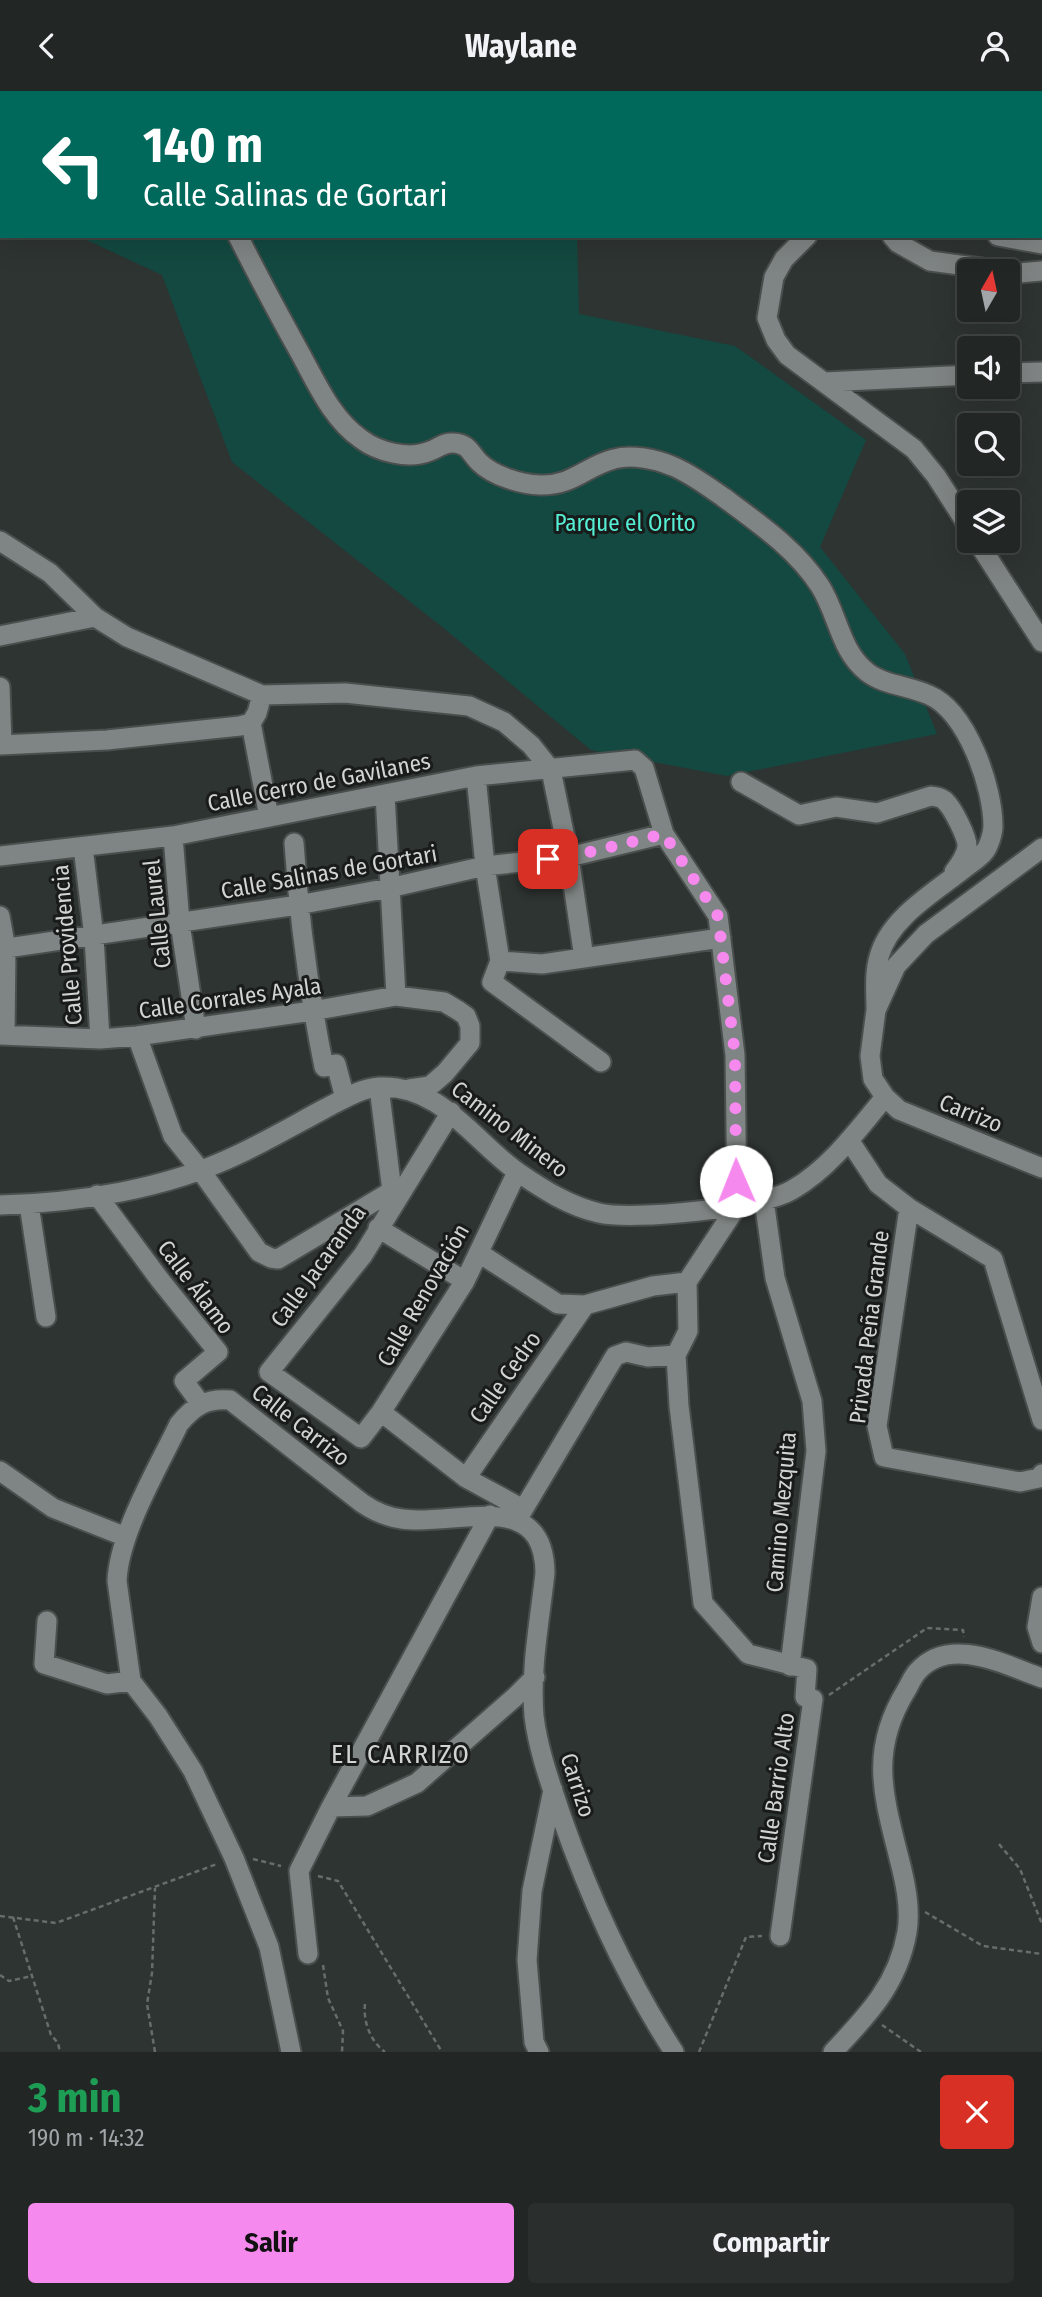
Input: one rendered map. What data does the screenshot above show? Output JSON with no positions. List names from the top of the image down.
{
  "streets": {
    "street": [
      "Calle Cerro de Gavilanes",
      "Calle Salinas de Gortari",
      "Calle Laurel",
      "Calle Providencia",
      "Calle Corrales Ayala",
      "Carrizo",
      "Camino Minero",
      "Calle Jacaranda",
      "Calle Álamo",
      "Calle Renovación",
      "Privada Peña Grande",
      "Calle Cedro",
      "Calle Carrizo",
      "Camino Mezquita",
      "Calle Barrio Alto"
    ]
  },
  "crossings": [
    ["Calle Cerro de Gavilanes", "Calle Salinas de Gortari"],
    ["Calle Cerro de Gavilanes", "Calle Laurel"],
    ["Calle Cerro de Gavilanes", "Calle Providencia"],
    ["Calle Salinas de Gortari", "Calle Laurel"],
    ["Calle Salinas de Gortari", "Calle Providencia"],
    ["Calle Laurel", "Calle Corrales Ayala"],
    ["Calle Providencia", "Calle Corrales Ayala"],
    ["Calle Corrales Ayala", "Camino Minero"],
    ["Carrizo", "Camino Minero"],
    ["Carrizo", "Calle Renovación"],
    ["Carrizo", "Calle Cedro"],
    ["Carrizo", "Calle Carrizo"],
    ["Camino Minero", "Calle Jacaranda"],
    ["Camino Minero", "Calle Álamo"],
    ["Camino Minero", "Calle Renovación"],
    ["Camino Minero", "Privada Peña Grande"],
    ["Camino Minero", "Camino Mezquita"],
    ["Calle Jacaranda", "Calle Renovación"],
    ["Calle Álamo", "Calle Carrizo"],
    ["Camino Mezquita", "Calle Barrio Alto"]
  ],
  "districts": ["EL CARRIZO"],
  "parks": ["Parque el Orito"],
  "north": "top",
  "page": {
    "header": "Waylane",
    "turn": ["140 m", "Calle Salinas de Gortari"],
    "heading": ["3 min", "190 m · 14:32"],
    "buttons": ["Salir", "Compartir"]
  }
}
